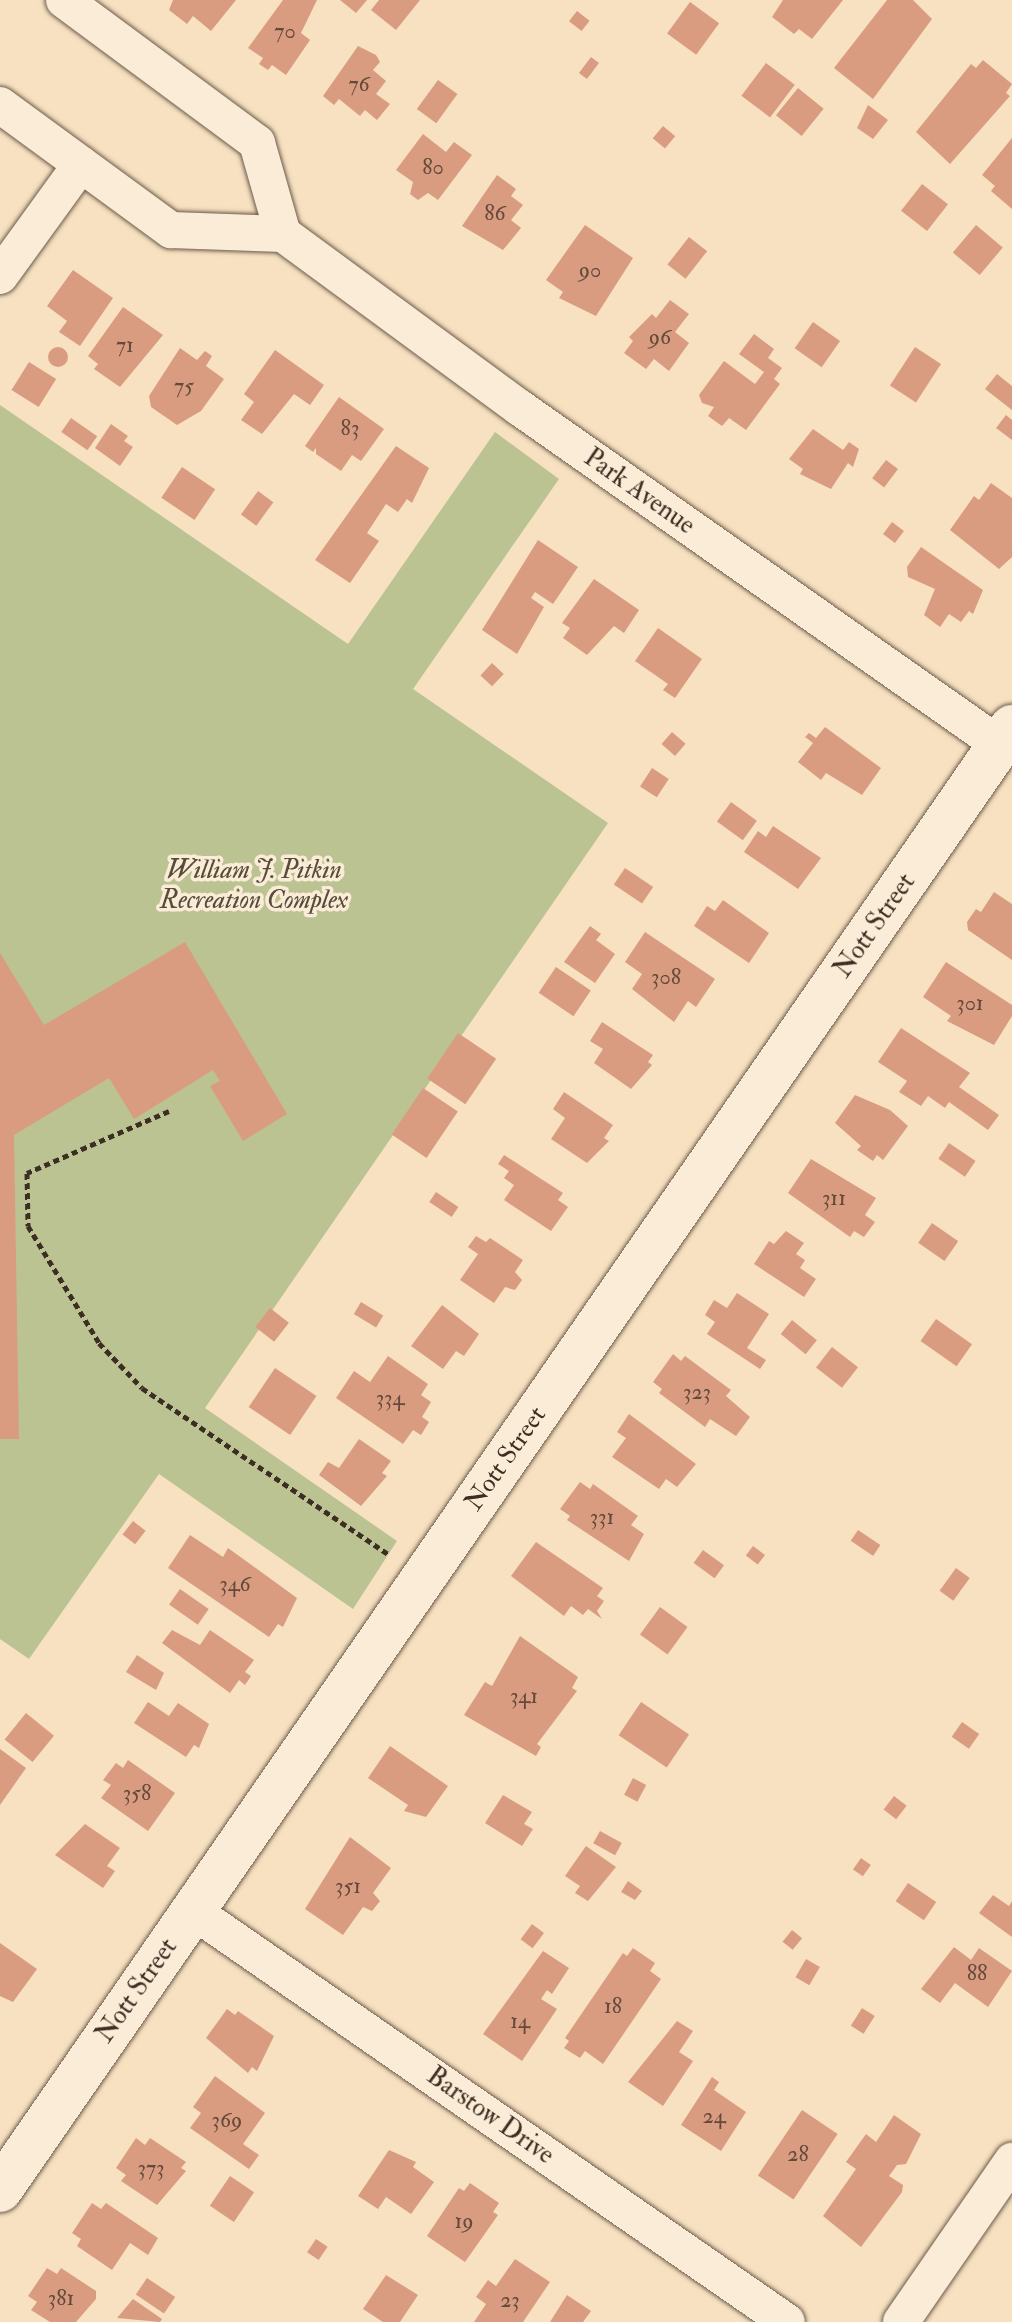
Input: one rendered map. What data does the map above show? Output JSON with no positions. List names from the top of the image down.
{
  "streets": {
    "street": ["Park Avenue", "Nott Street", "Barstow Drive"]
  },
  "crossings": [
    ["Park Avenue", "Nott Street"],
    ["Nott Street", "Barstow Drive"]
  ],
  "parks": ["William J. Pitkin Recreation Complex"],
  "house_numbers": [
    "70",
    "76",
    "80",
    "86",
    "90",
    "96",
    "71",
    "75",
    "83",
    "308",
    "301",
    "311",
    "323",
    "334",
    "331",
    "346",
    "341",
    "358",
    "351",
    "88",
    "18",
    "14",
    "24",
    "369",
    "28",
    "373",
    "19",
    "381",
    "23"
  ]
}
